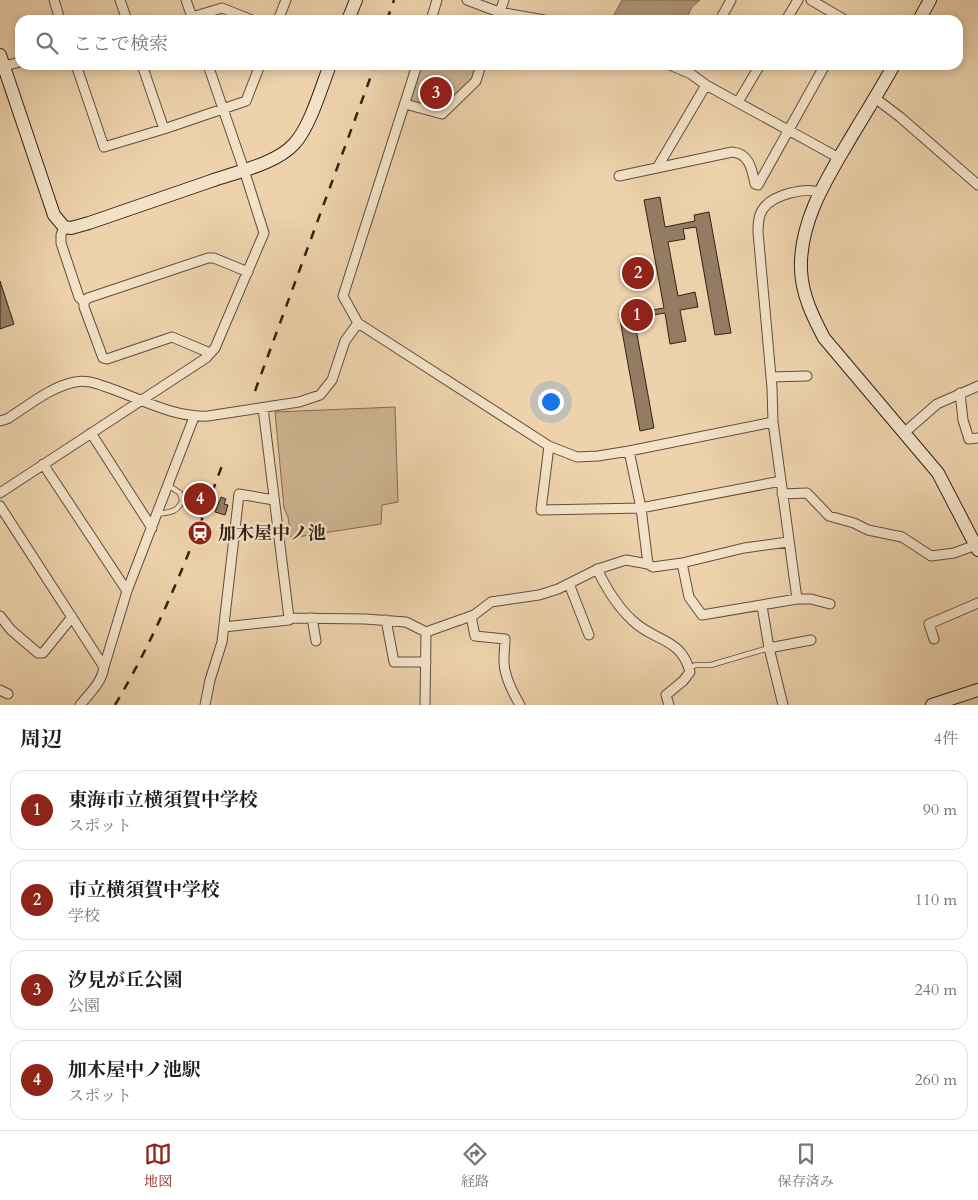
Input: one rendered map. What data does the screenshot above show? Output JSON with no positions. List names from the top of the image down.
{
  "places": {
    "station": ["加木屋中ノ池"]
  },
  "page": {
    "search": "ここで検索",
    "pins": [
      "3",
      "2",
      "1",
      "4"
    ],
    "heading": ["周辺", "4件"],
    "list": [
      {
        "mark": "1",
        "name": "東海市立横須賀中学校",
        "note": "スポット",
        "value": "90 m"
      },
      {
        "mark": "2",
        "name": "市立横須賀中学校",
        "note": "学校",
        "value": "110 m"
      },
      {
        "mark": "3",
        "name": "汐見が丘公園",
        "note": "公園",
        "value": "240 m"
      },
      {
        "mark": "4",
        "name": "加木屋中ノ池駅",
        "note": "スポット",
        "value": "260 m"
      }
    ],
    "nav": ["地図", "経路", "保存済み"]
  }
}
